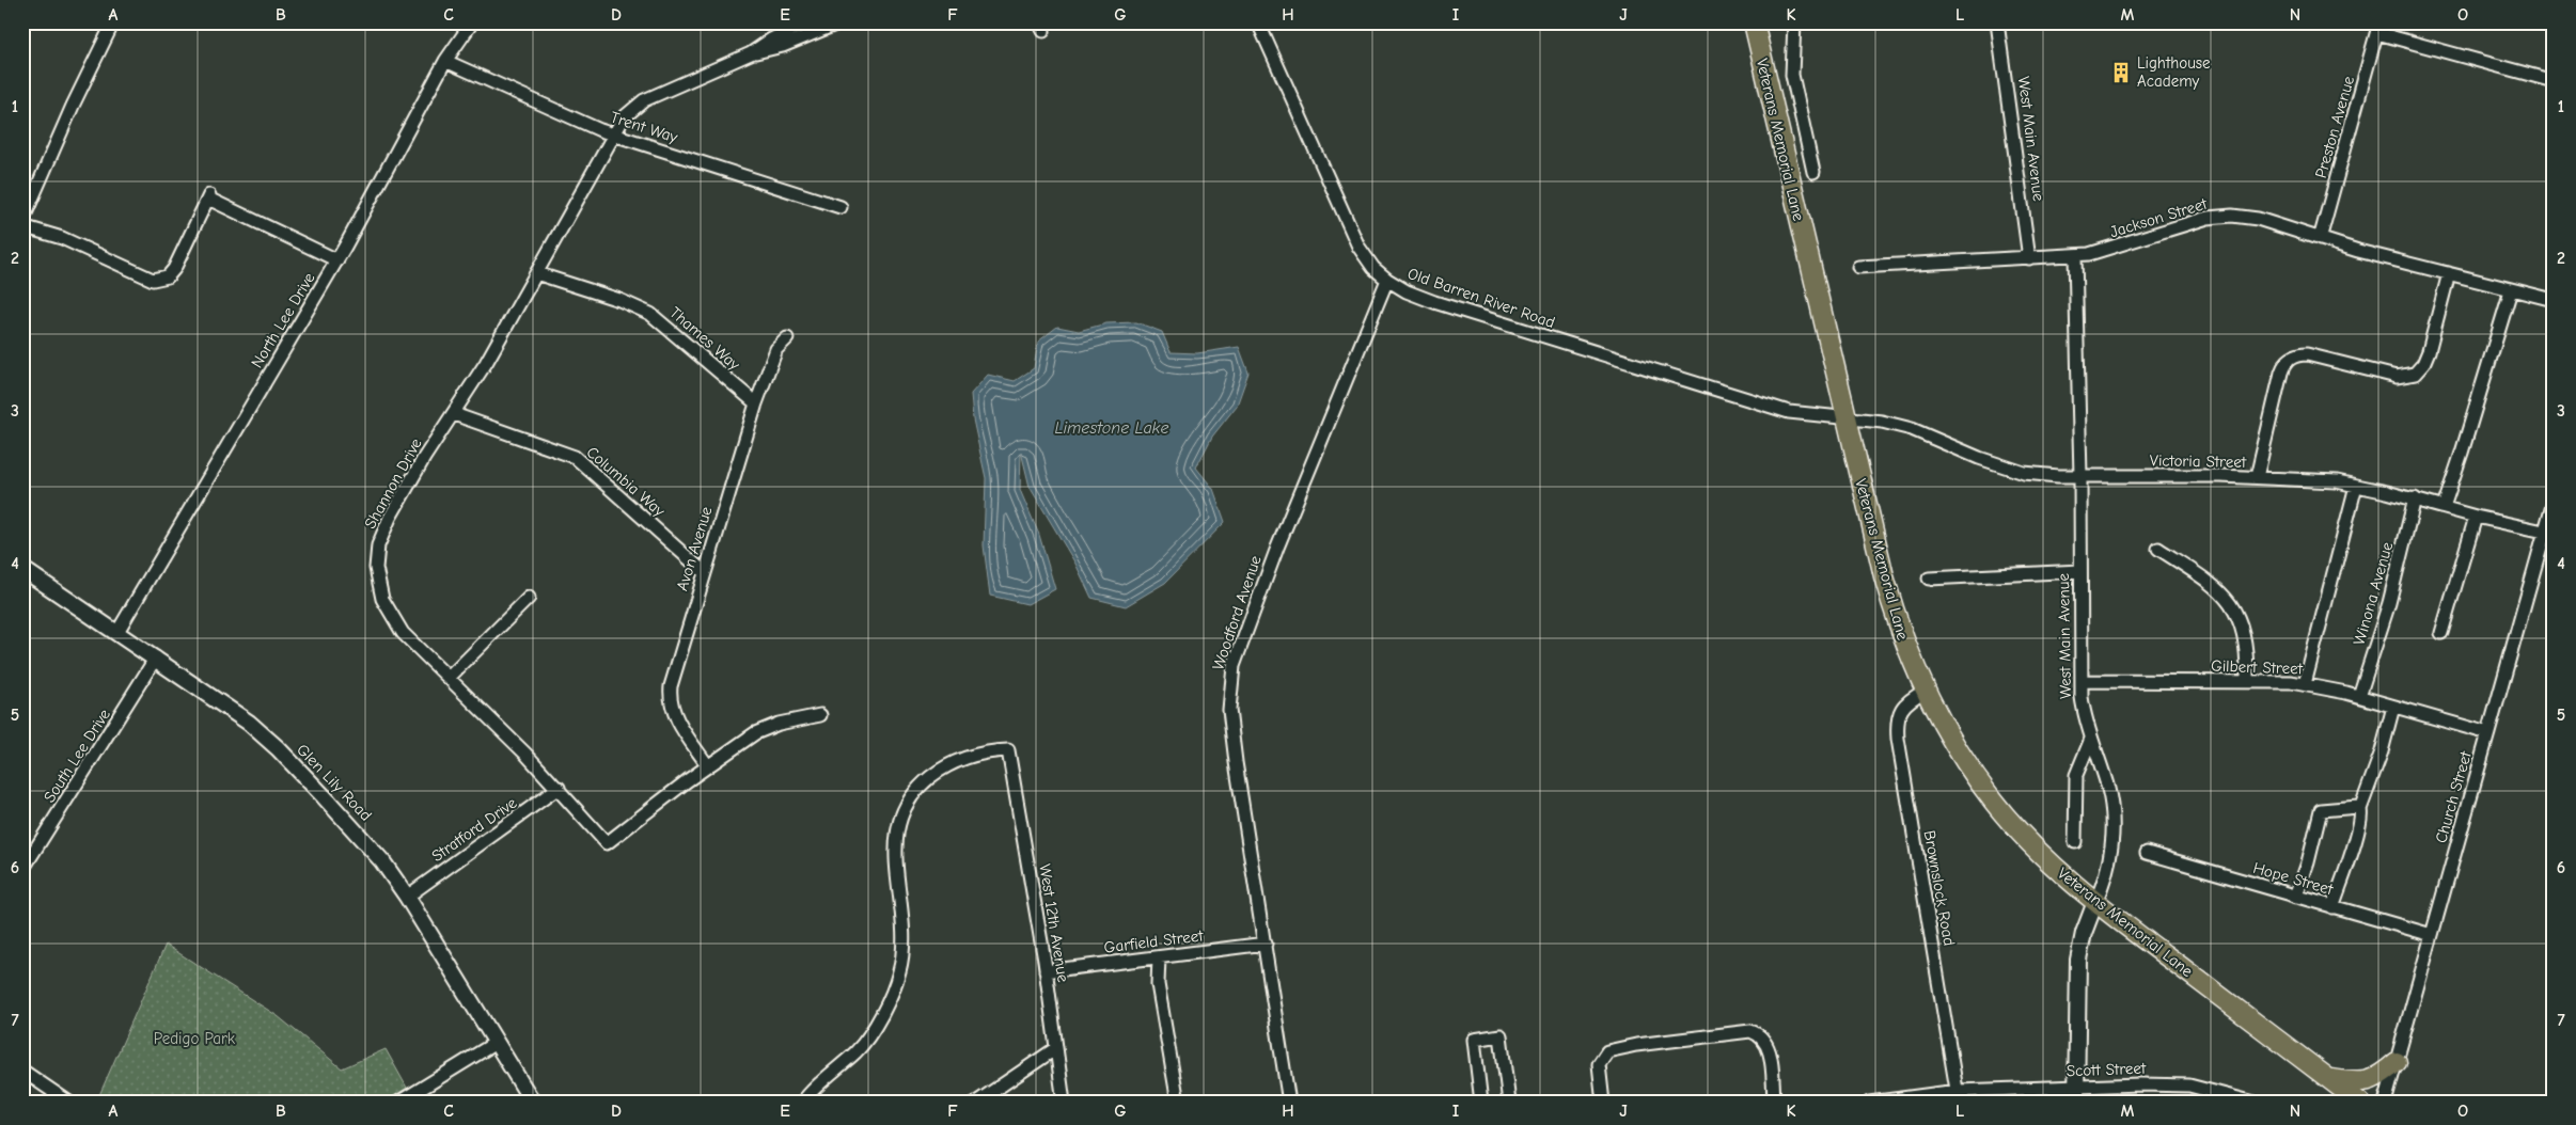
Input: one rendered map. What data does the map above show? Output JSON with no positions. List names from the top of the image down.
{
  "streets": {
    "main road": ["Veterans Memorial Lane"],
    "street": [
      "Trent Way",
      "Preston Avenue",
      "West Main Avenue",
      "Jackson Street",
      "Old Barren River Road",
      "North Lee Drive",
      "Thames Way",
      "Victoria Street",
      "Columbia Way",
      "Shannon Drive",
      "Avon Avenue",
      "Winona Avenue",
      "Woodford Avenue",
      "Gilbert Street",
      "South Lee Drive",
      "Glen Lily Road",
      "Church Street",
      "Stratford Drive",
      "Hope Street",
      "Brownslock Road",
      "West 12th Avenue",
      "Garfield Street",
      "Scott Street"
    ]
  },
  "crossings": [
    ["Trent Way", "North Lee Drive"],
    ["Trent Way", "Shannon Drive"],
    ["Preston Avenue", "Jackson Street"],
    ["West Main Avenue", "Veterans Memorial Lane"],
    ["West Main Avenue", "Jackson Street"],
    ["West Main Avenue", "Victoria Street"],
    ["West Main Avenue", "Gilbert Street"],
    ["West Main Avenue", "Scott Street"],
    ["Veterans Memorial Lane", "Old Barren River Road"],
    ["Veterans Memorial Lane", "Victoria Street"],
    ["Veterans Memorial Lane", "Brownslock Road"],
    ["Old Barren River Road", "Victoria Street"],
    ["Old Barren River Road", "Woodford Avenue"],
    ["North Lee Drive", "Glen Lily Road"],
    ["Thames Way", "Shannon Drive"],
    ["Thames Way", "Avon Avenue"],
    ["Victoria Street", "Winona Avenue"],
    ["Victoria Street", "Church Street"],
    ["Columbia Way", "Shannon Drive"],
    ["Columbia Way", "Avon Avenue"],
    ["Shannon Drive", "Avon Avenue"],
    ["Shannon Drive", "Stratford Drive"],
    ["Winona Avenue", "Gilbert Street"],
    ["Woodford Avenue", "Garfield Street"],
    ["Gilbert Street", "Church Street"],
    ["South Lee Drive", "Glen Lily Road"],
    ["Glen Lily Road", "Stratford Drive"],
    ["Church Street", "Hope Street"],
    ["Brownslock Road", "Scott Street"],
    ["West 12th Avenue", "Garfield Street"]
  ],
  "water": ["Limestone Lake"],
  "parks": ["Pedigo Park"],
  "places": {
    "building": ["Lighthouse Academy"]
  },
  "grid": {
    "columns": [
      "A",
      "B",
      "C",
      "D",
      "E",
      "F",
      "G",
      "H",
      "I",
      "J",
      "K",
      "L",
      "M",
      "N",
      "O"
    ],
    "rows": [
      "1",
      "2",
      "3",
      "4",
      "5",
      "6",
      "7"
    ]
  }
}
